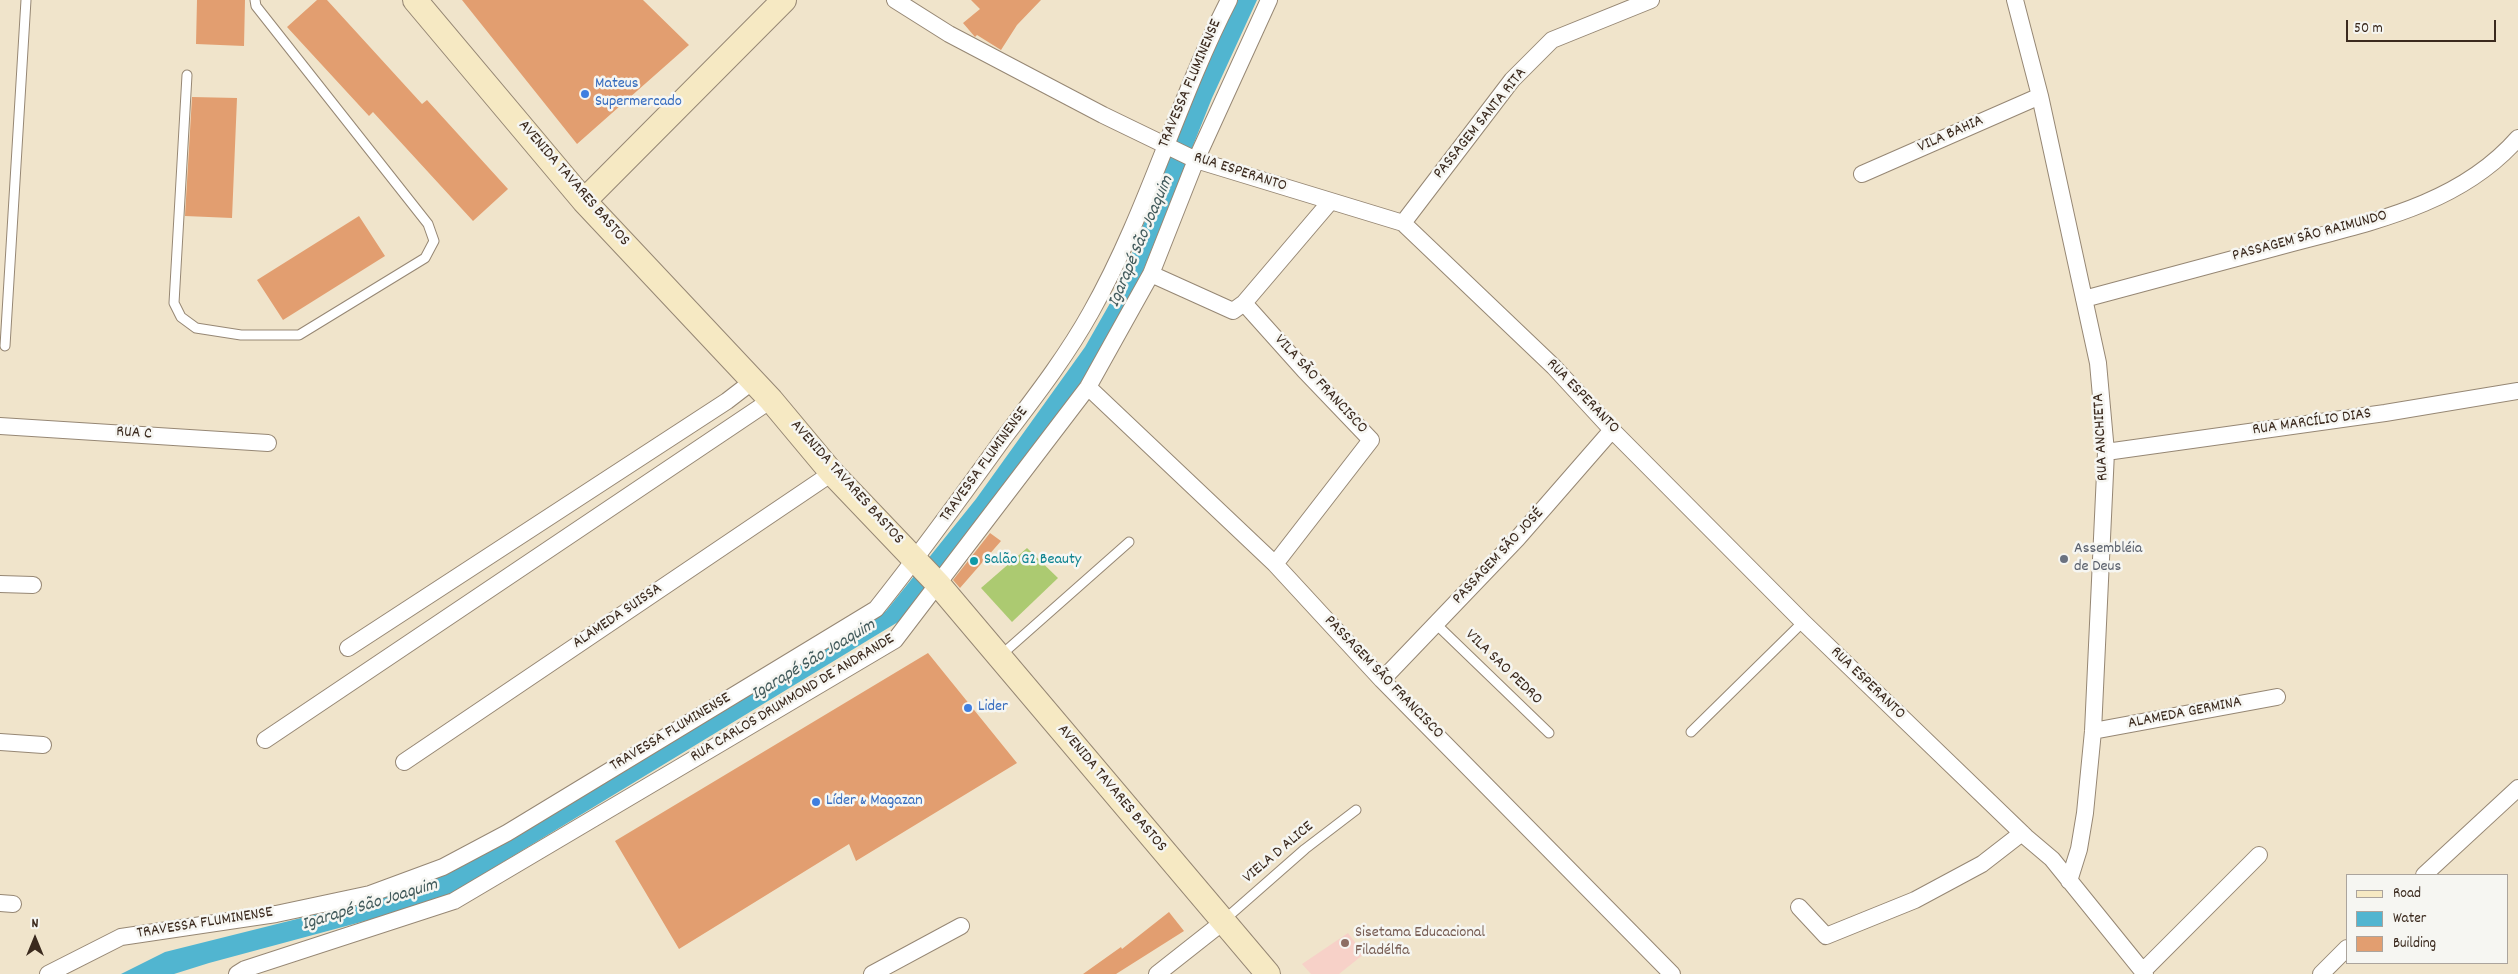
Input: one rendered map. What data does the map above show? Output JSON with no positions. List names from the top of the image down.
{
  "streets": {
    "main road": ["AVENIDA TAVARES BASTOS"],
    "street": [
      "TRAVESSA FLUMINENSE",
      "PASSAGEM SANTA RITA",
      "VILA BAHIA",
      "RUA ESPERANTO",
      "PASSAGEM SÃO RAIMUNDO",
      "VILA SÃO FRANCISCO",
      "RUA MARCÍLIO DIAS",
      "RUA C",
      "RUA ANCHIETA",
      "PASSAGEM SÃO JOSÉ",
      "ALAMEDA SUISSA",
      "PASSAGEM SÃO FRANCISCO",
      "RUA CARLOS DRUMMOND DE ANDRANDE",
      "ALAMEDA GERMINA"
    ],
    "lane": ["VILA SAO PEDRO", "VIELA D ALICE"]
  },
  "crossings": [
    ["TRAVESSA FLUMINENSE", "RUA ESPERANTO"],
    ["TRAVESSA FLUMINENSE", "AVENIDA TAVARES BASTOS"],
    ["PASSAGEM SANTA RITA", "RUA ESPERANTO"],
    ["VILA BAHIA", "RUA ANCHIETA"],
    ["RUA ESPERANTO", "RUA ANCHIETA"],
    ["RUA ESPERANTO", "PASSAGEM SÃO JOSÉ"],
    ["RUA ESPERANTO", "RUA CARLOS DRUMMOND DE ANDRANDE"],
    ["AVENIDA TAVARES BASTOS", "ALAMEDA SUISSA"],
    ["AVENIDA TAVARES BASTOS", "RUA CARLOS DRUMMOND DE ANDRANDE"],
    ["AVENIDA TAVARES BASTOS", "VIELA D ALICE"],
    ["PASSAGEM SÃO RAIMUNDO", "RUA ANCHIETA"],
    ["VILA SÃO FRANCISCO", "PASSAGEM SÃO FRANCISCO"],
    ["RUA MARCÍLIO DIAS", "RUA ANCHIETA"],
    ["RUA ANCHIETA", "ALAMEDA GERMINA"],
    ["PASSAGEM SÃO JOSÉ", "VILA SAO PEDRO"],
    ["PASSAGEM SÃO JOSÉ", "PASSAGEM SÃO FRANCISCO"],
    ["PASSAGEM SÃO FRANCISCO", "RUA CARLOS DRUMMOND DE ANDRANDE"]
  ],
  "water": ["Igarapé São Joaquim"],
  "places": [
    "Mateus Supermercado",
    "Assembléia de Deus",
    "Salão G2 Beauty",
    "Lider",
    "Líder & Magazan",
    "Sisetama Educacional Filadélfia"
  ],
  "legend": ["Road", "Water", "Building"],
  "scale_bar": "50 m",
  "north": "top"
}
